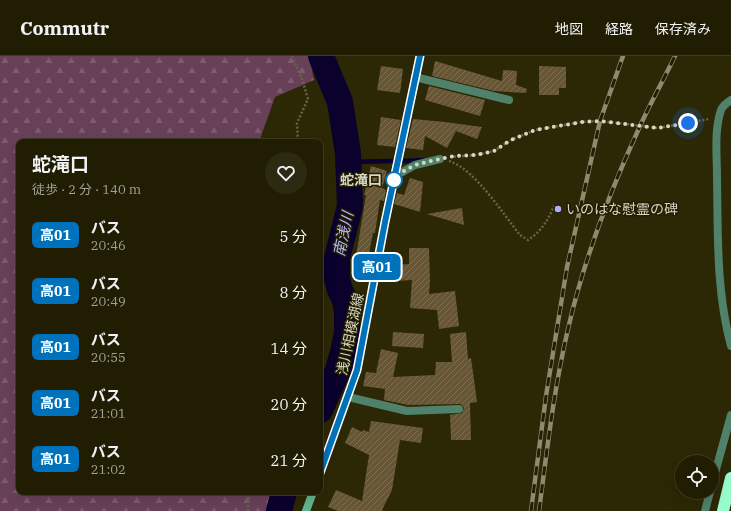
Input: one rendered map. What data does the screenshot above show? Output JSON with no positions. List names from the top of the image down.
{
  "streets": {
    "main road": ["浅川相模湖線"]
  },
  "water": ["南浅川"],
  "places": ["蛇滝口", "いのはな慰霊の碑"],
  "lines": ["bus line 高01"],
  "page": {
    "header": "Commutr",
    "nav": ["地図", "経路", "保存済み"],
    "on_map": "高01",
    "heading": ["蛇滝口", "徒歩 · 2 分 · 140 m"],
    "list": [
      {
        "mark": "高01",
        "name": "バス",
        "note": "20:46",
        "value": "5 分"
      },
      {
        "mark": "高01",
        "name": "バス",
        "note": "20:49",
        "value": "8 分"
      },
      {
        "mark": "高01",
        "name": "バス",
        "note": "20:55",
        "value": "14 分"
      },
      {
        "mark": "高01",
        "name": "バス",
        "note": "21:01",
        "value": "20 分"
      },
      {
        "mark": "高01",
        "name": "バス",
        "note": "21:02",
        "value": "21 分"
      }
    ]
  }
}
